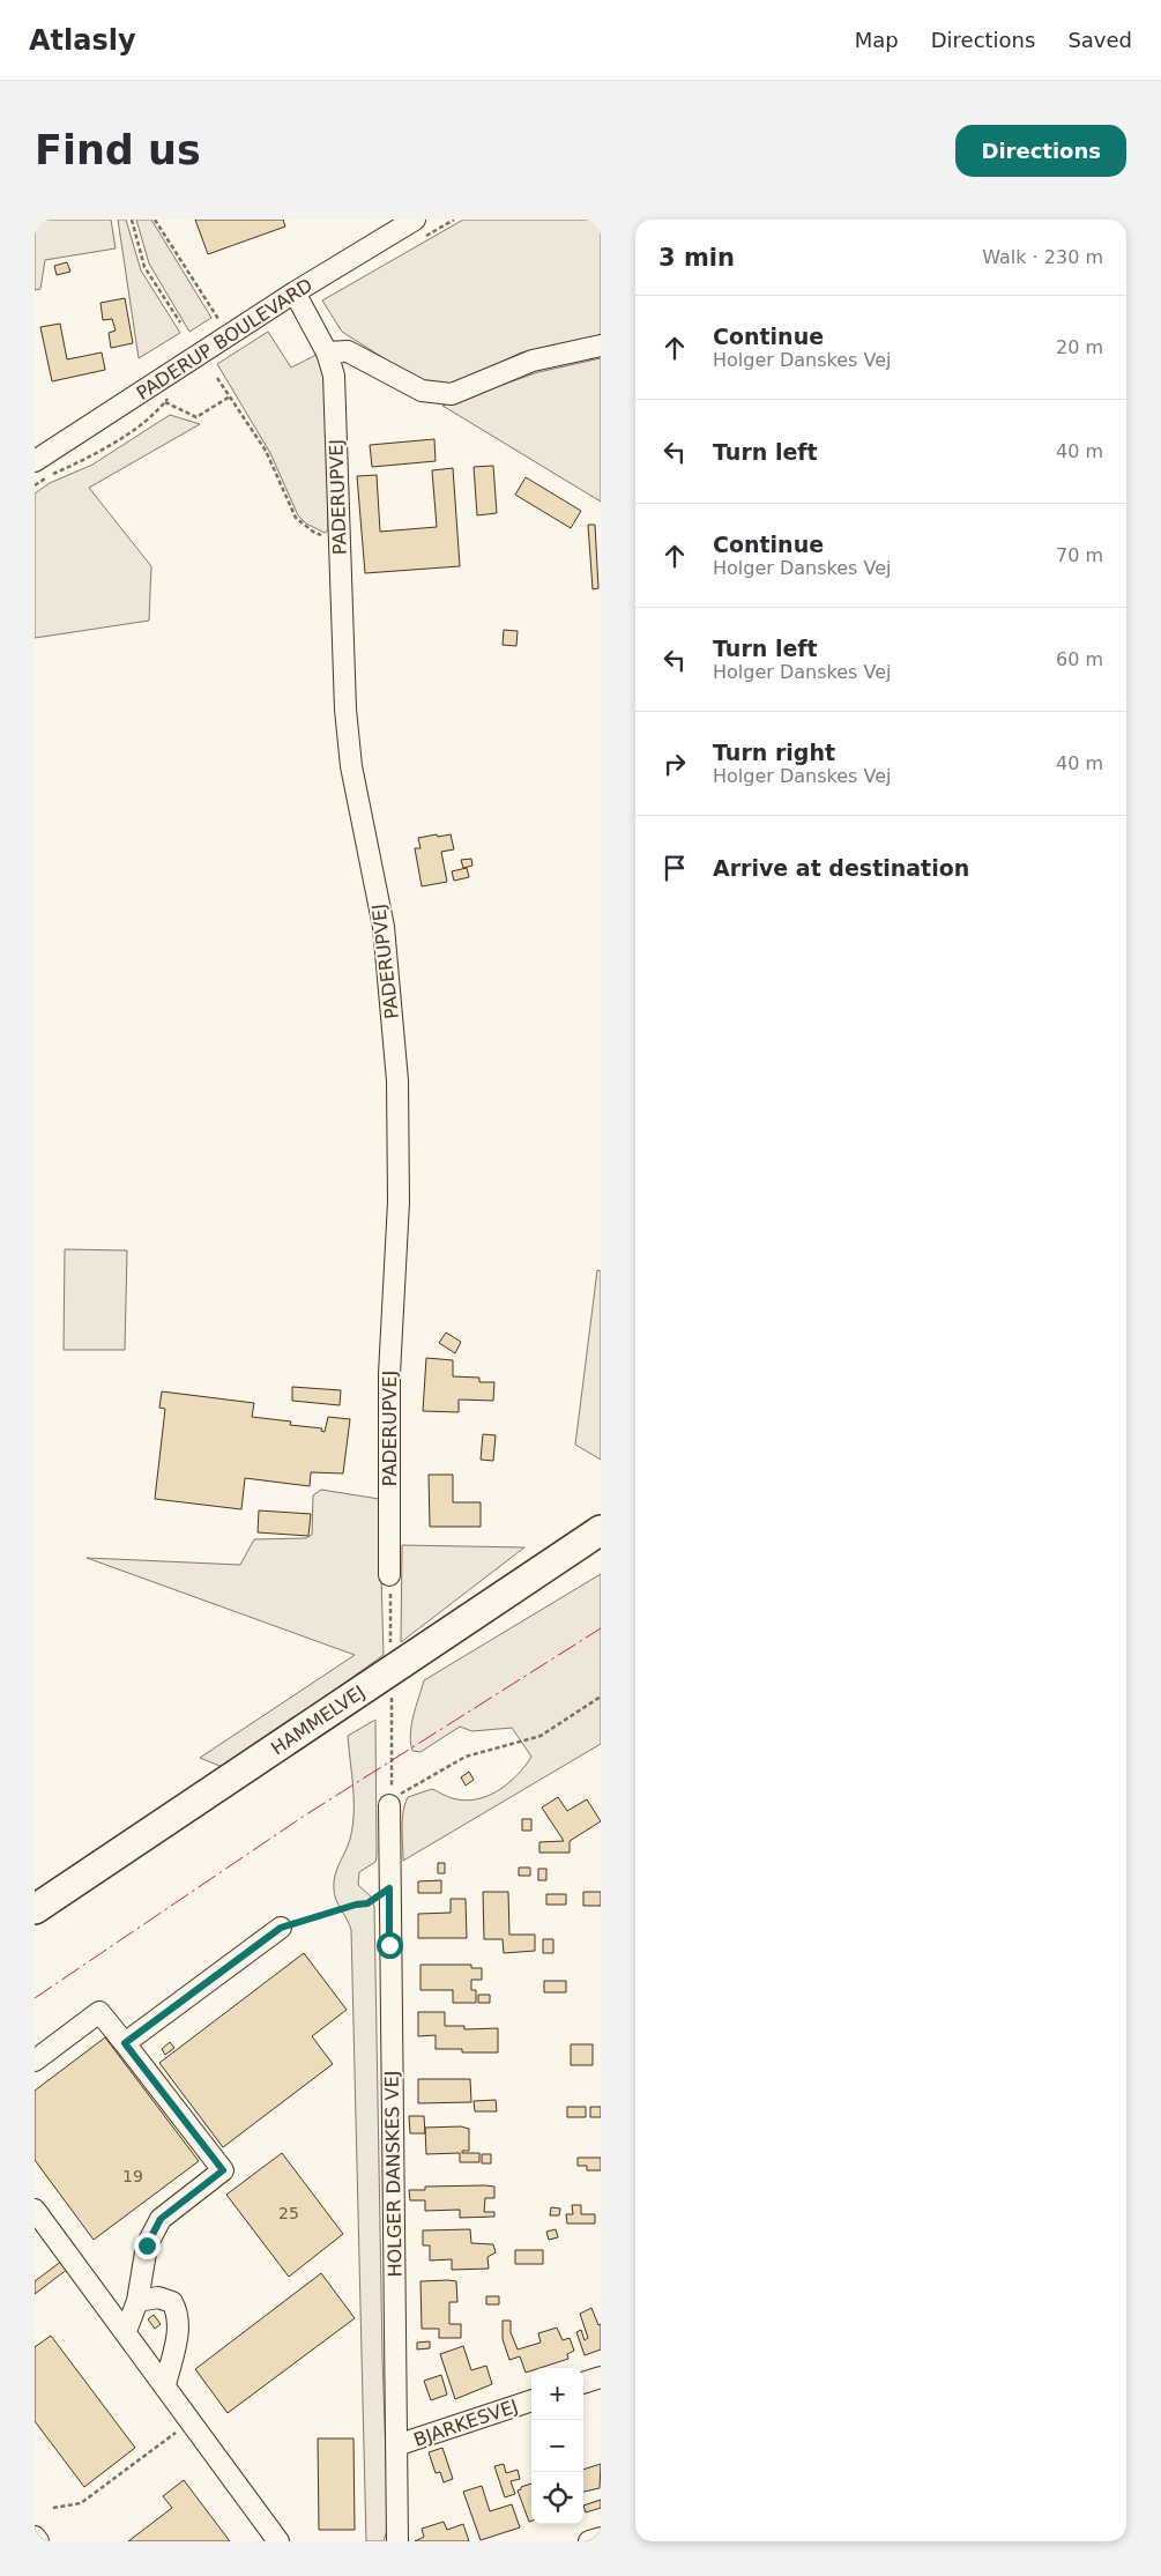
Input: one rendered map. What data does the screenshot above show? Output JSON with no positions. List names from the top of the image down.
{
  "streets": {
    "highway": ["HAMMELVEJ"],
    "street": [
      "PADERUP BOULEVARD",
      "PADERUPVEJ",
      "HOLGER DANSKES VEJ",
      "BJARKESVEJ"
    ]
  },
  "crossings": [
    ["PADERUP BOULEVARD", "PADERUPVEJ"],
    ["HOLGER DANSKES VEJ", "BJARKESVEJ"]
  ],
  "house_numbers": ["19", "25"],
  "page": {
    "header": "Atlasly",
    "nav": ["Map", "Directions", "Saved"],
    "buttons": "Directions",
    "title": "Find us",
    "heading": ["3 min", "Walk · 230 m"],
    "list": [
      ["Continue", "Holger Danskes Vej", "20 m"],
      ["Turn left", "40 m"],
      ["Continue", "Holger Danskes Vej", "70 m"],
      ["Turn left", "Holger Danskes Vej", "60 m"],
      ["Turn right", "Holger Danskes Vej", "40 m"],
      "Arrive at destination"
    ],
    "map_buttons": ["+", "−"]
  }
}
